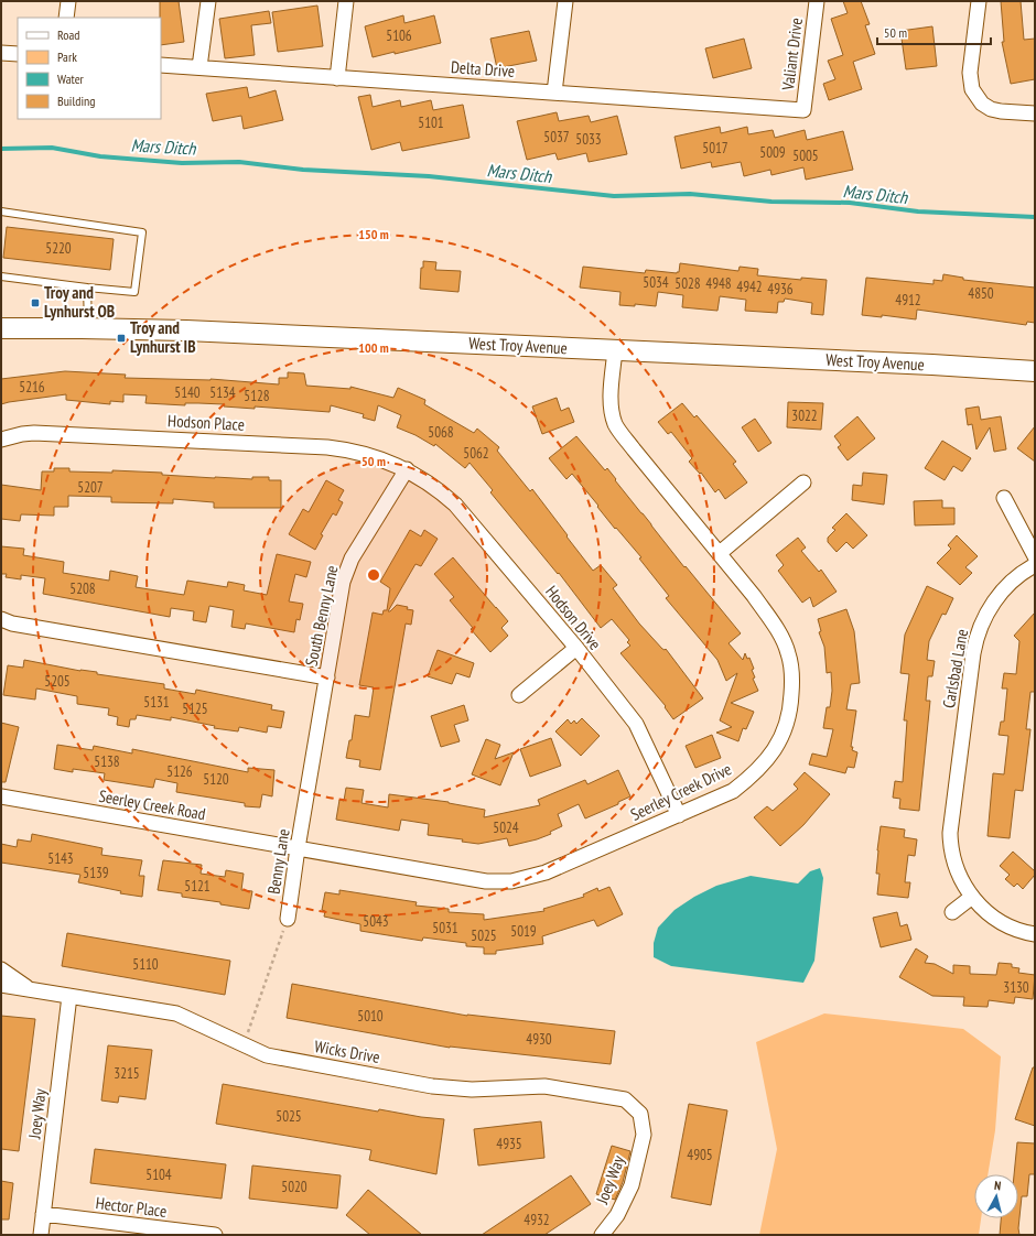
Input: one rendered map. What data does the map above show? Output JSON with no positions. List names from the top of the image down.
{
  "streets": {
    "street": [
      "Valiant Drive",
      "Delta Drive",
      "West Troy Avenue",
      "Hodson Place",
      "South Benny Lane",
      "Hodson Drive",
      "Carlsbad Lane",
      "Seerley Creek Drive",
      "Seerley Creek Road",
      "Benny Lane",
      "Wicks Drive",
      "Joey Way",
      "Hector Place"
    ]
  },
  "crossings": [
    ["Valiant Drive", "Delta Drive"],
    ["West Troy Avenue", "Seerley Creek Drive"],
    ["Hodson Place", "South Benny Lane"],
    ["Hodson Place", "Hodson Drive"],
    ["South Benny Lane", "Hodson Drive"],
    ["South Benny Lane", "Benny Lane"],
    ["Hodson Drive", "Seerley Creek Drive"],
    ["Seerley Creek Drive", "Seerley Creek Road"],
    ["Seerley Creek Drive", "Benny Lane"],
    ["Seerley Creek Road", "Benny Lane"],
    ["Benny Lane", "Wicks Drive"],
    ["Wicks Drive", "Joey Way"],
    ["Joey Way", "Hector Place"]
  ],
  "water": ["Mars Ditch"],
  "places": {
    "transit": ["Troy and Lynhurst OB", "Troy and Lynhurst IB"]
  },
  "house_numbers": [
    "5106",
    "5101",
    "5037",
    "5033",
    "5017",
    "5009",
    "5005",
    "5220",
    "5034",
    "5028",
    "4948",
    "4942",
    "4936",
    "4850",
    "4912",
    "5216",
    "5140",
    "5134",
    "5128",
    "3022",
    "5068",
    "5062",
    "5207",
    "5208",
    "5205",
    "5131",
    "5125",
    "5138",
    "5126",
    "5120",
    "5024",
    "5143",
    "5139",
    "5121",
    "5043",
    "5031",
    "5019",
    "5025",
    "5110",
    "3130",
    "5010",
    "4930",
    "3215",
    "5025",
    "4935",
    "4905",
    "5104",
    "5020",
    "4932"
  ],
  "legend": [
    "Road",
    "Park",
    "Water",
    "Building"
  ],
  "scale_bar": "50 m",
  "north": "top",
  "rings": ["150 m", "100 m", "50 m"]
}
